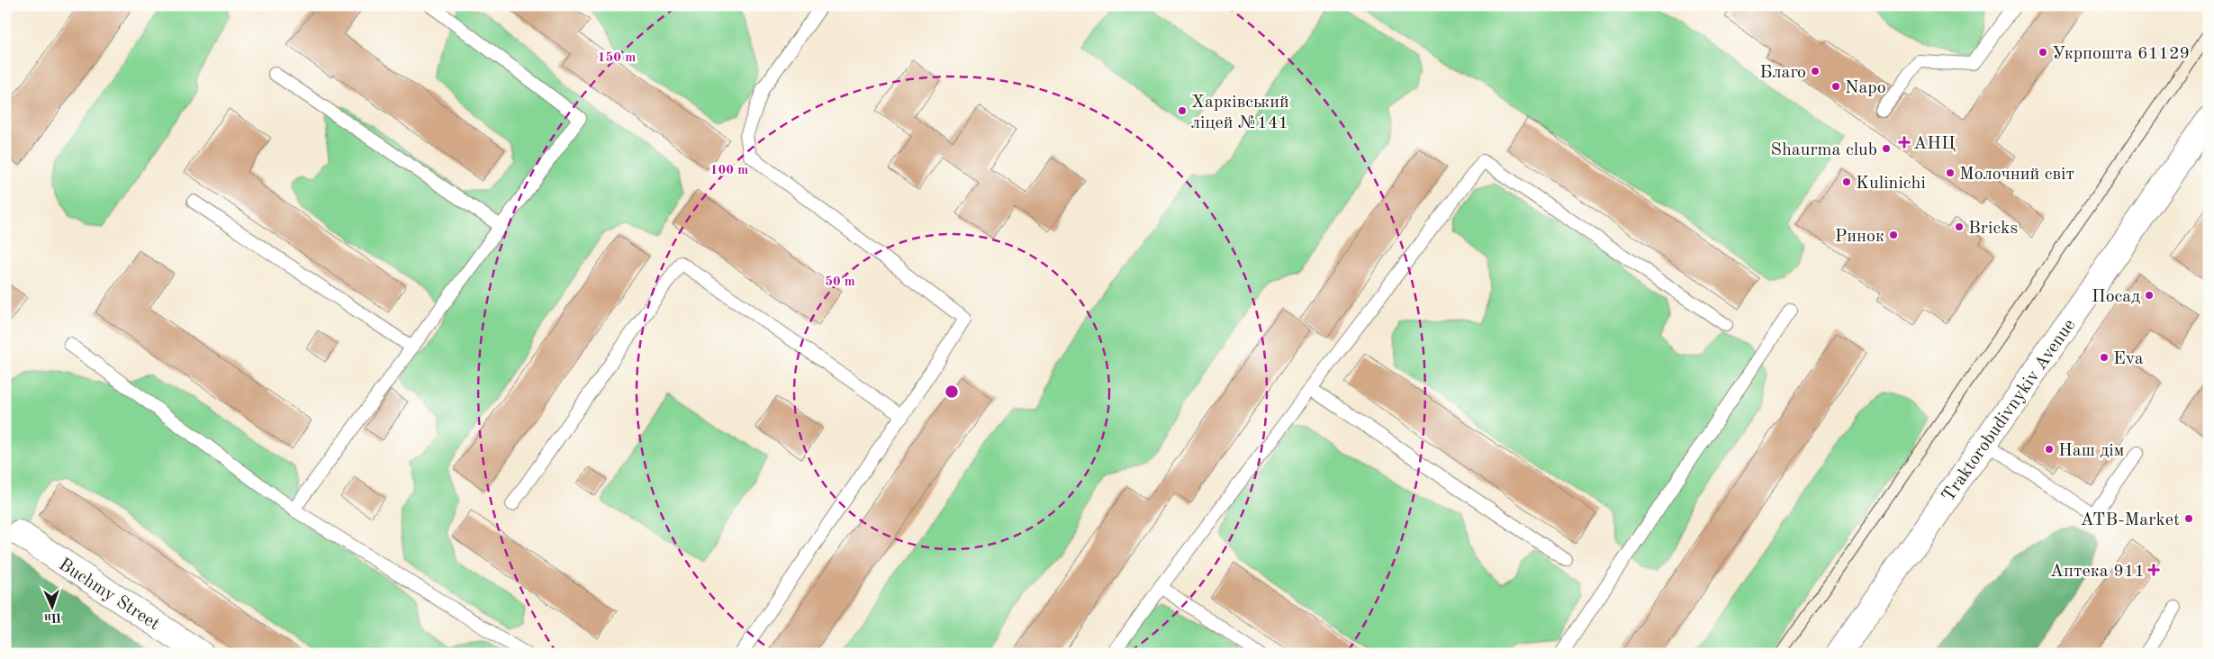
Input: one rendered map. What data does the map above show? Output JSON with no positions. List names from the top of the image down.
{
  "streets": {
    "street": ["Traktorobudivnykiv Avenue", "Buchmy Street"]
  },
  "places": {
    "other": [
      "Укрпошта 61129",
      "Благо",
      "Napo",
      "Харківський ліцей №141",
      "Shaurma club",
      "Молочний світ",
      "Kulinichi",
      "Bricks",
      "Ринок",
      "Посад",
      "Eva",
      "Наш дім",
      "ATB-Market"
    ],
    "health": ["АНЦ", "Аптека 911"]
  },
  "north": "bottom",
  "rings": ["150 m", "100 m", "50 m"]
}
